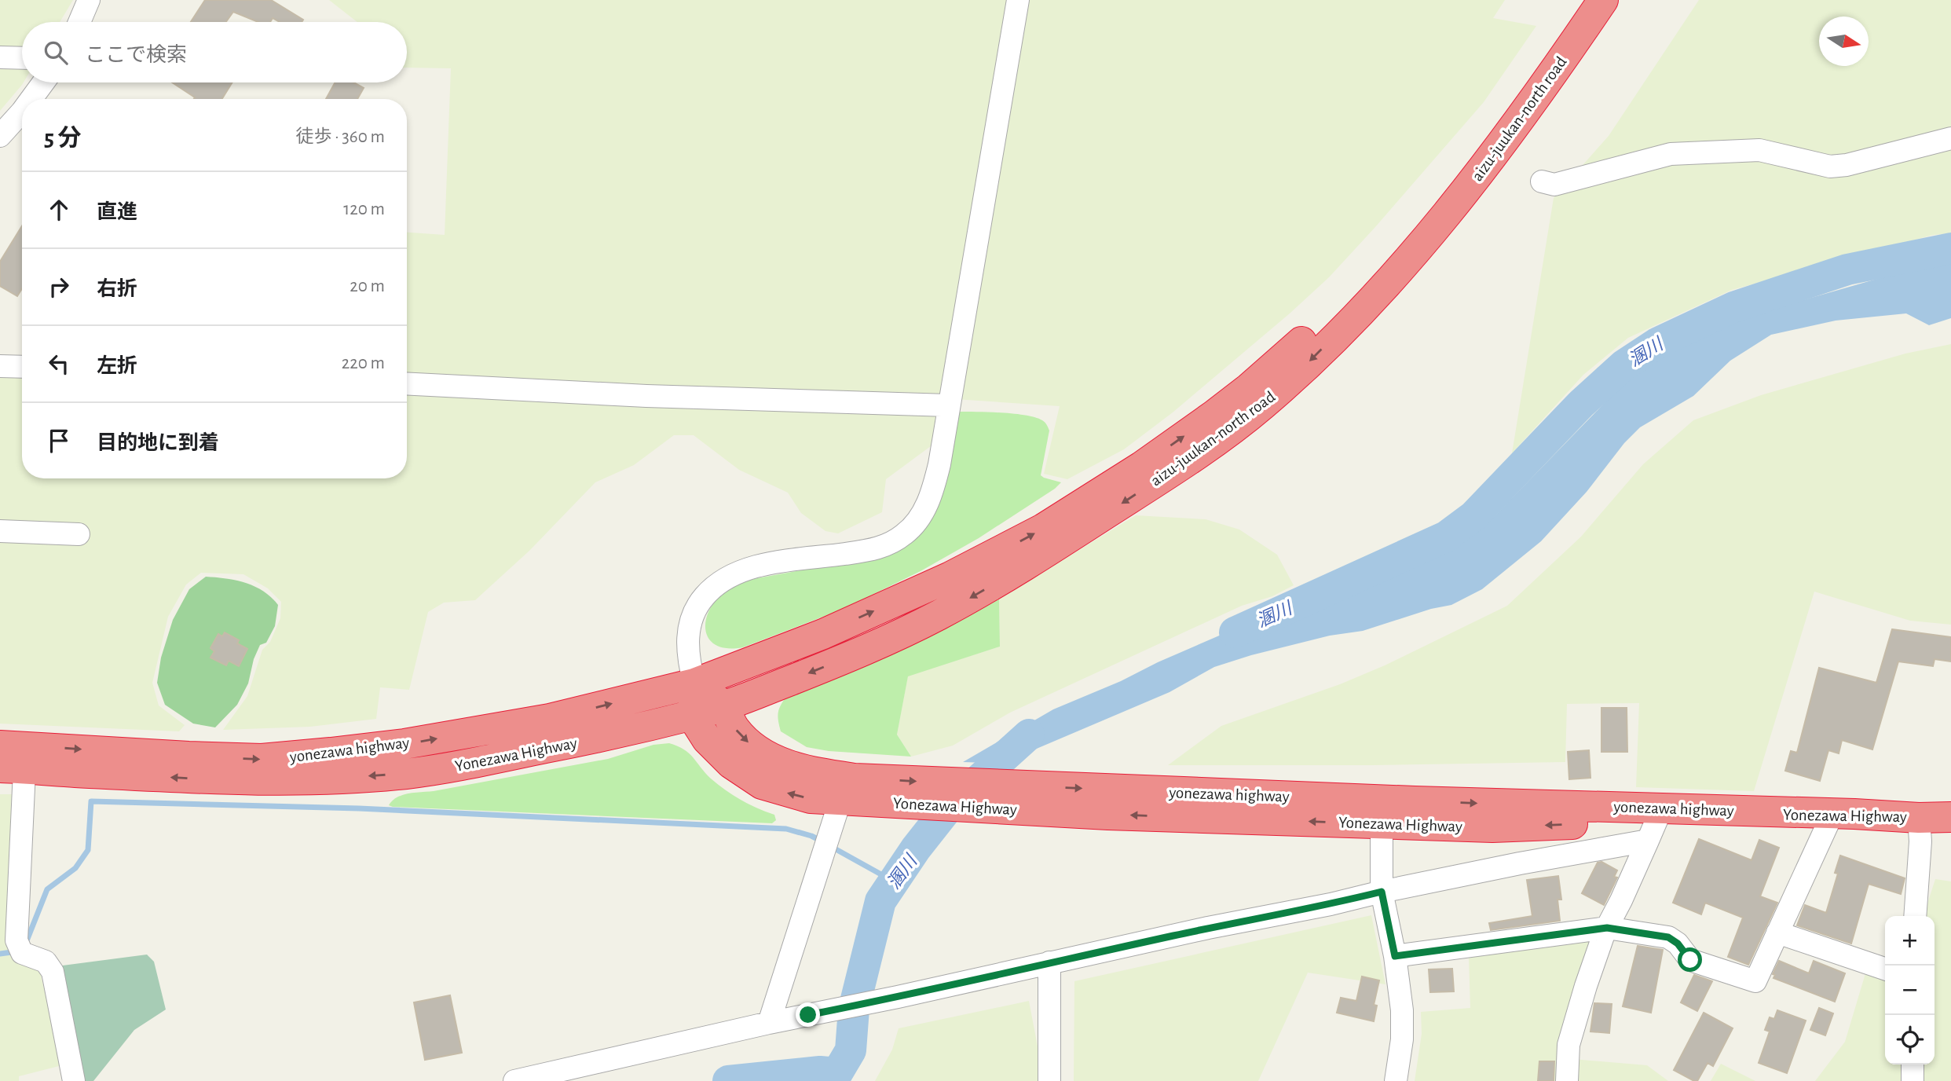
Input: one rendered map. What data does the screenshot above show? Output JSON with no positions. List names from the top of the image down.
{
  "streets": {
    "highway": ["aizu-juukan-north road", "yonezawa highway", "Yonezawa Highway"]
  },
  "crossings": [
    ["aizu-juukan-north road", "yonezawa highway"],
    ["aizu-juukan-north road", "Yonezawa Highway"],
    ["yonezawa highway", "Yonezawa Highway"]
  ],
  "one_way": ["yonezawa highway", "Yonezawa Highway"],
  "water": ["溷川"],
  "north": "right",
  "page": {
    "search": "ここで検索",
    "heading": ["5 分", "徒歩 · 360 m"],
    "list": [
      ["直進", "120 m"],
      ["右折", "20 m"],
      ["左折", "220 m"],
      "目的地に到着"
    ],
    "map_buttons": ["+", "−"]
  }
}
